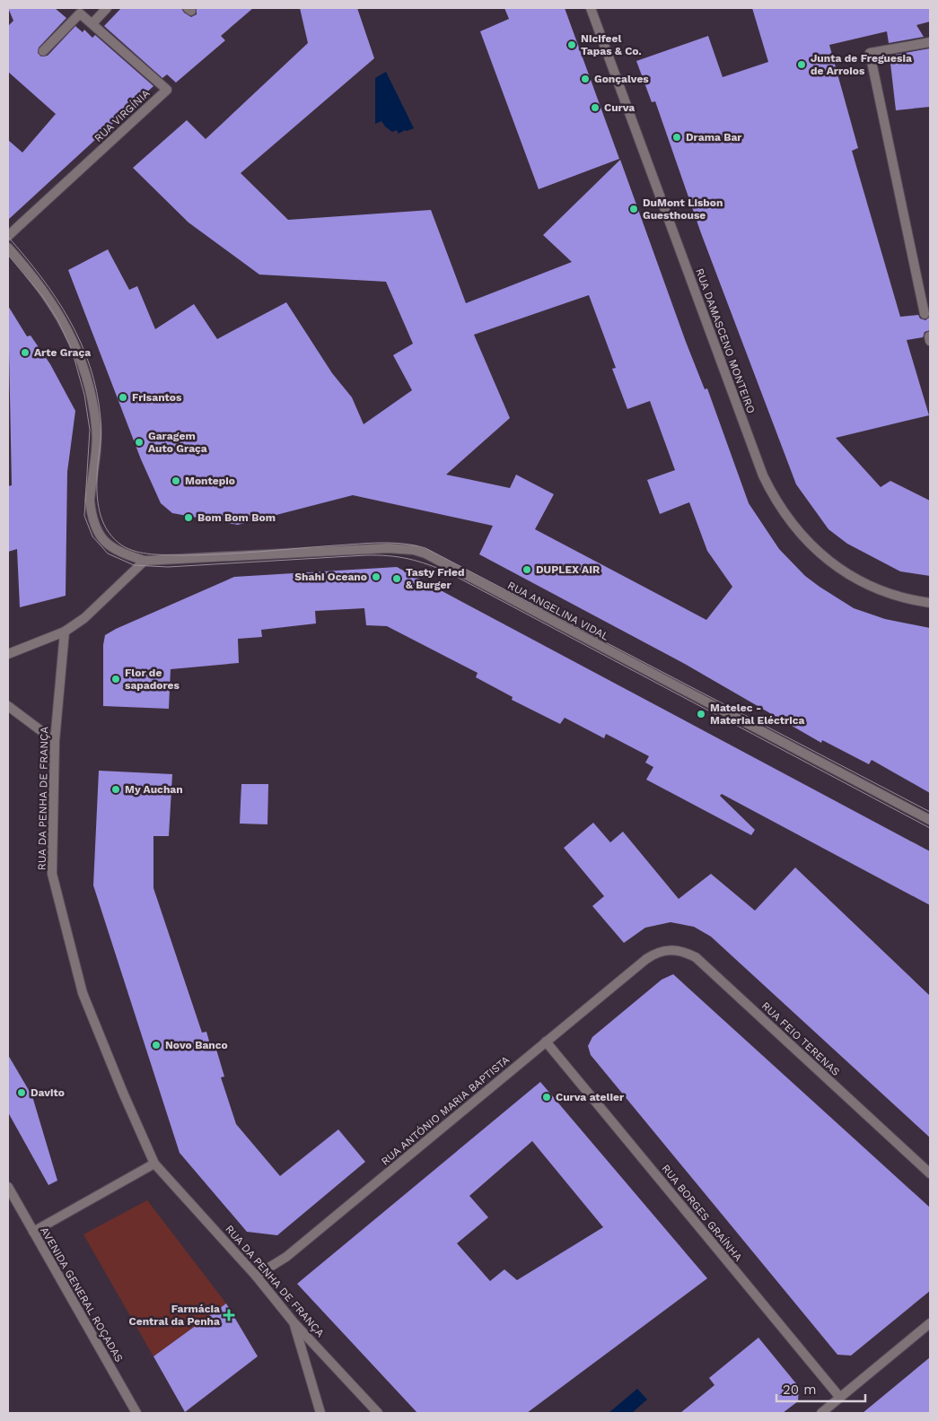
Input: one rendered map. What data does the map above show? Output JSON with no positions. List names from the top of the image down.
{
  "streets": {
    "street": [
      "RUA VIRGÍNIA",
      "RUA DAMASCENO MONTEIRO",
      "RUA ANGELINA VIDAL",
      "RUA DA PENHA DE FRANÇA",
      "RUA FEIO TERENAS",
      "RUA ANTÓNIO MARIA BAPTISTA",
      "RUA BORGES GRAÍNHA",
      "AVENIDA GENERAL ROÇADAS"
    ]
  },
  "crossings": [
    ["RUA DA PENHA DE FRANÇA", "RUA ANTÓNIO MARIA BAPTISTA"],
    ["RUA FEIO TERENAS", "RUA ANTÓNIO MARIA BAPTISTA"],
    ["RUA ANTÓNIO MARIA BAPTISTA", "RUA BORGES GRAÍNHA"]
  ],
  "places": {
    "other": [
      "Nicifeel Tapas & Co.",
      "Junta de Freguesia de Arroios",
      "Gonçalves",
      "Curva",
      "Drama Bar",
      "DuMont Lisbon Guesthouse",
      "Arte Graça",
      "Frisantos",
      "Garagem Auto Graça",
      "Montepio",
      "Bom Bom Bom",
      "DUPLEX AIR",
      "Shahi Oceano",
      "Tasty Fried & Burger",
      "Flor de sapadores",
      "Matelec - Material Eléctrica",
      "My Auchan",
      "Novo Banco",
      "Davito",
      "Curva atelier"
    ],
    "health": ["Farmácia Central da Penha"]
  },
  "scale_bar": "20 m"
}
